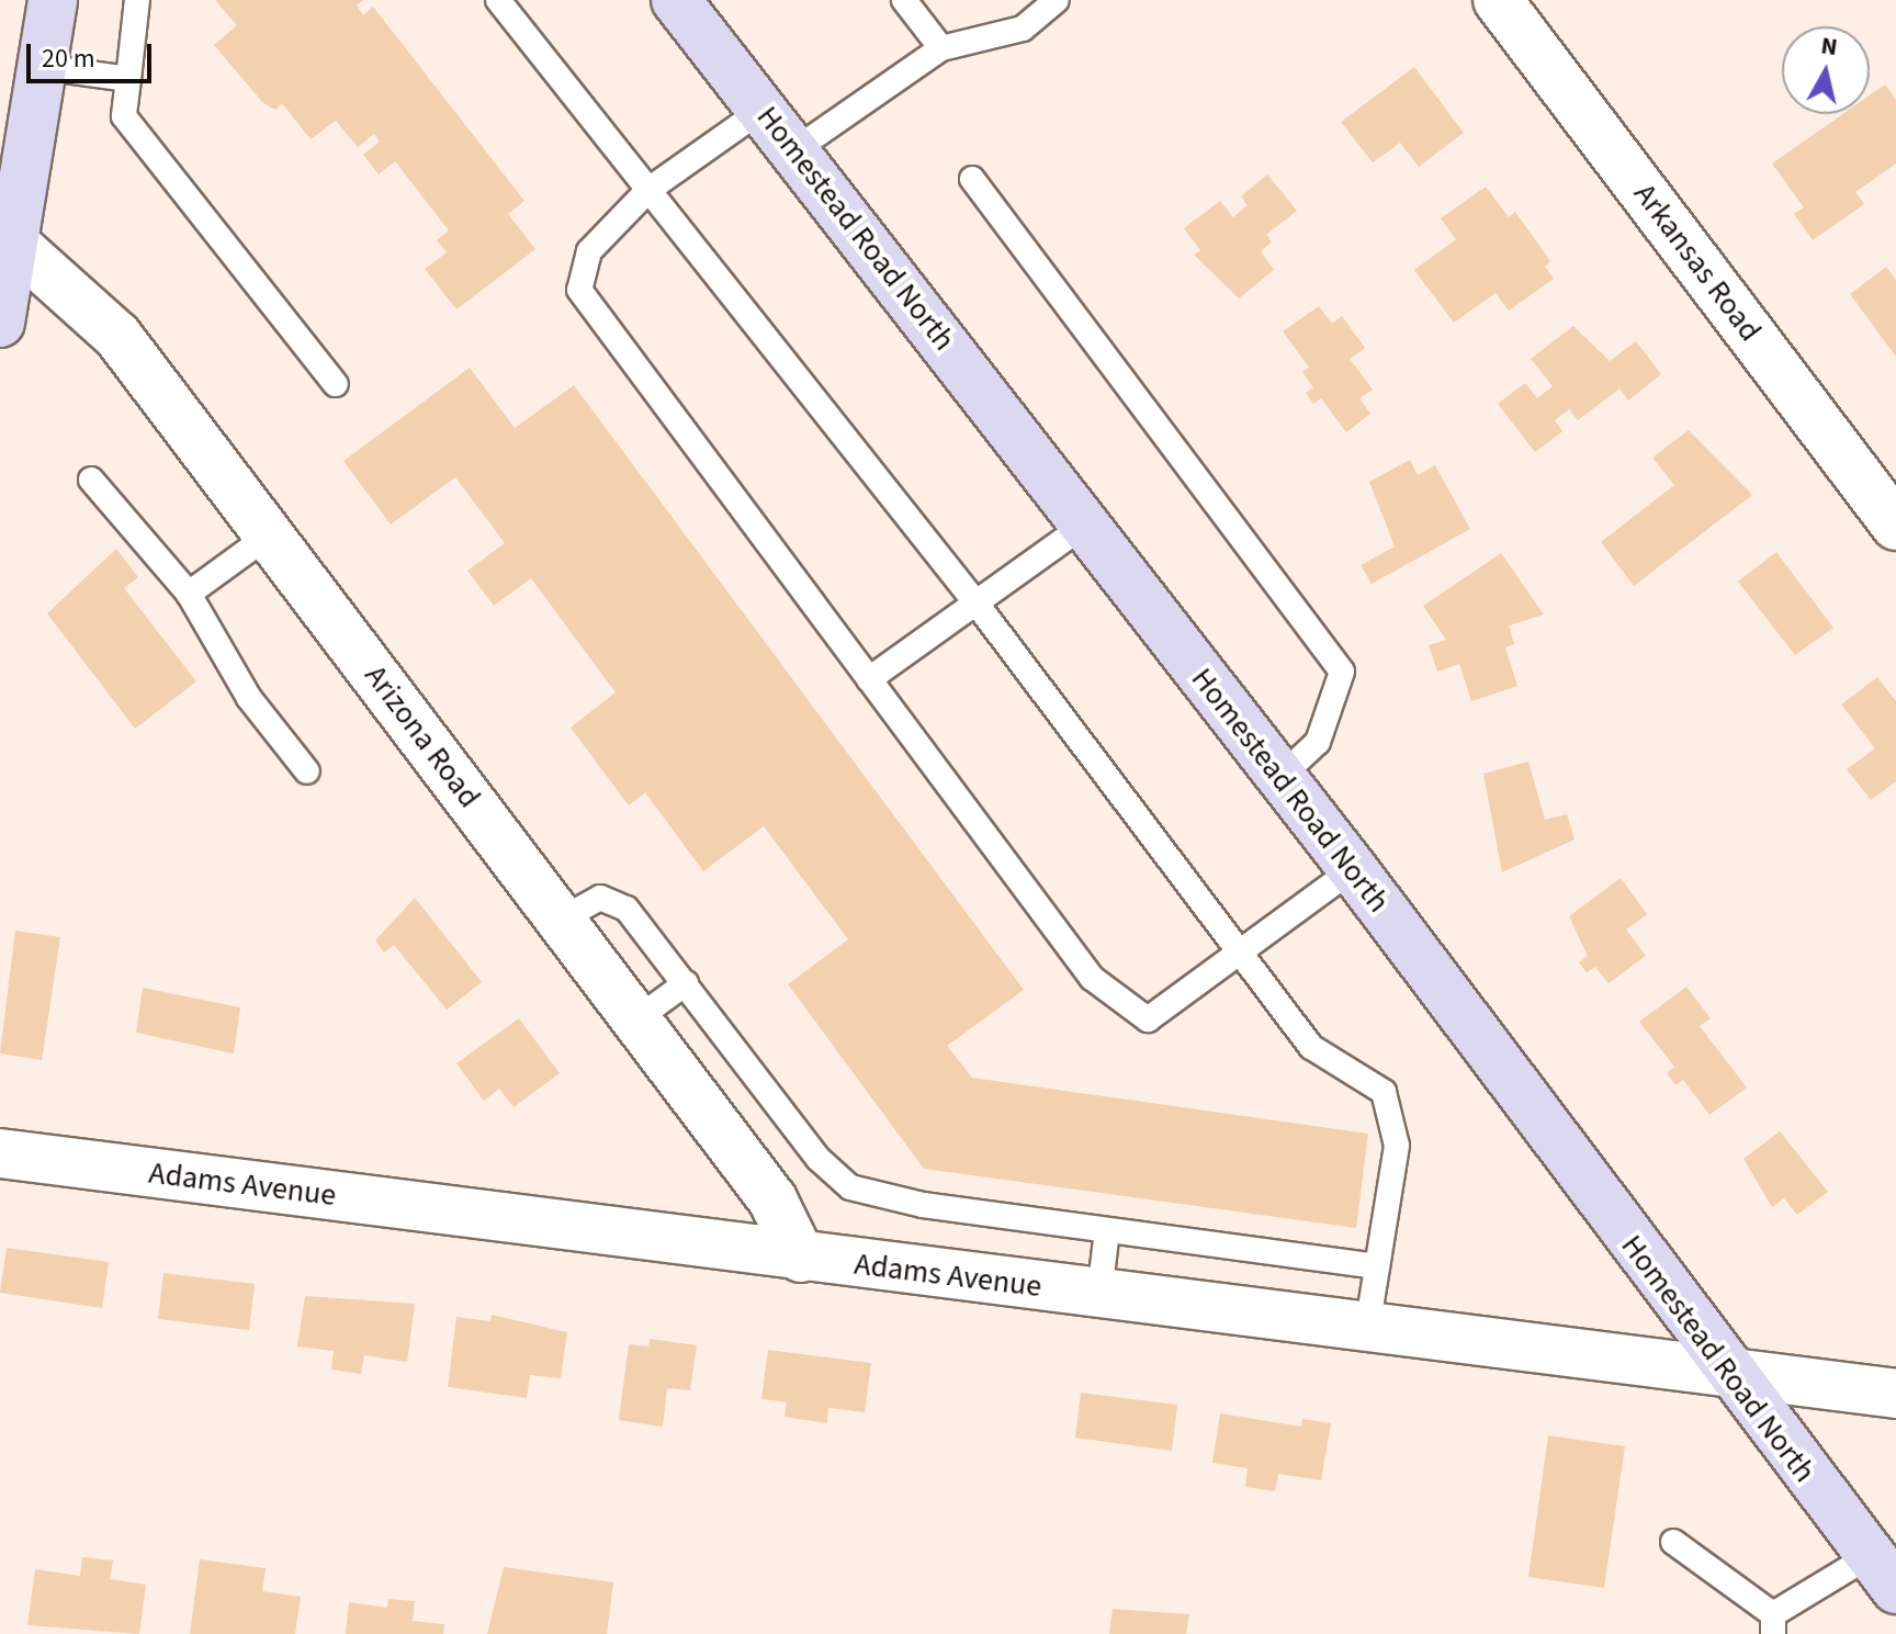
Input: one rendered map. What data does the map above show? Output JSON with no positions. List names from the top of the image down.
{
  "streets": {
    "main road": ["Homestead Road North"],
    "street": ["Arkansas Road", "Arizona Road", "Adams Avenue"]
  },
  "crossings": [
    ["Homestead Road North", "Adams Avenue"],
    ["Arizona Road", "Adams Avenue"]
  ],
  "scale_bar": "20 m",
  "north": "top"
}
